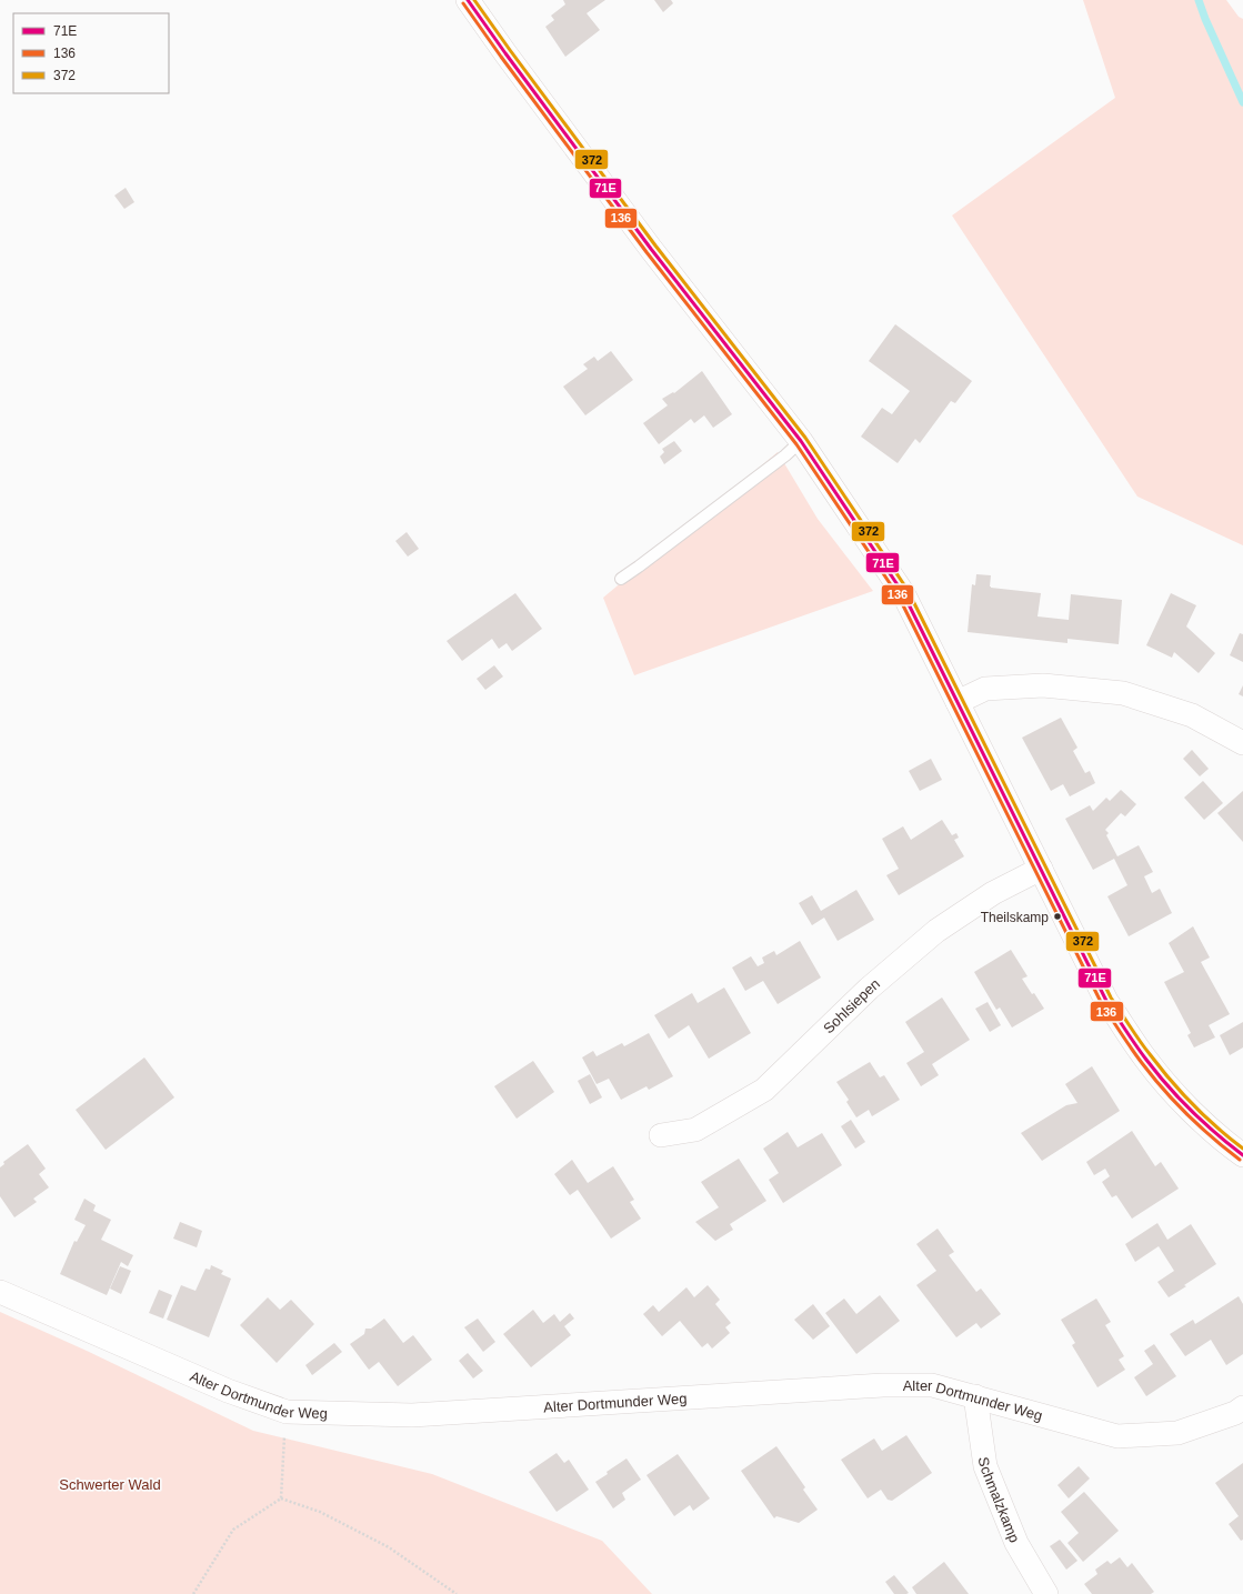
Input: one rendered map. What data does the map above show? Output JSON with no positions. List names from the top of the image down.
{
  "streets": {
    "street": ["Sohlsiepen", "Alter Dortmunder Weg", "Schmalzkamp"]
  },
  "crossings": [
    ["Alter Dortmunder Weg", "Schmalzkamp"]
  ],
  "parks": ["Schwerter Wald"],
  "places": ["Theilskamp"],
  "lines": ["transit line 71E", "transit line 372", "transit line 136"],
  "legend": ["71E", "136", "372"]
}
